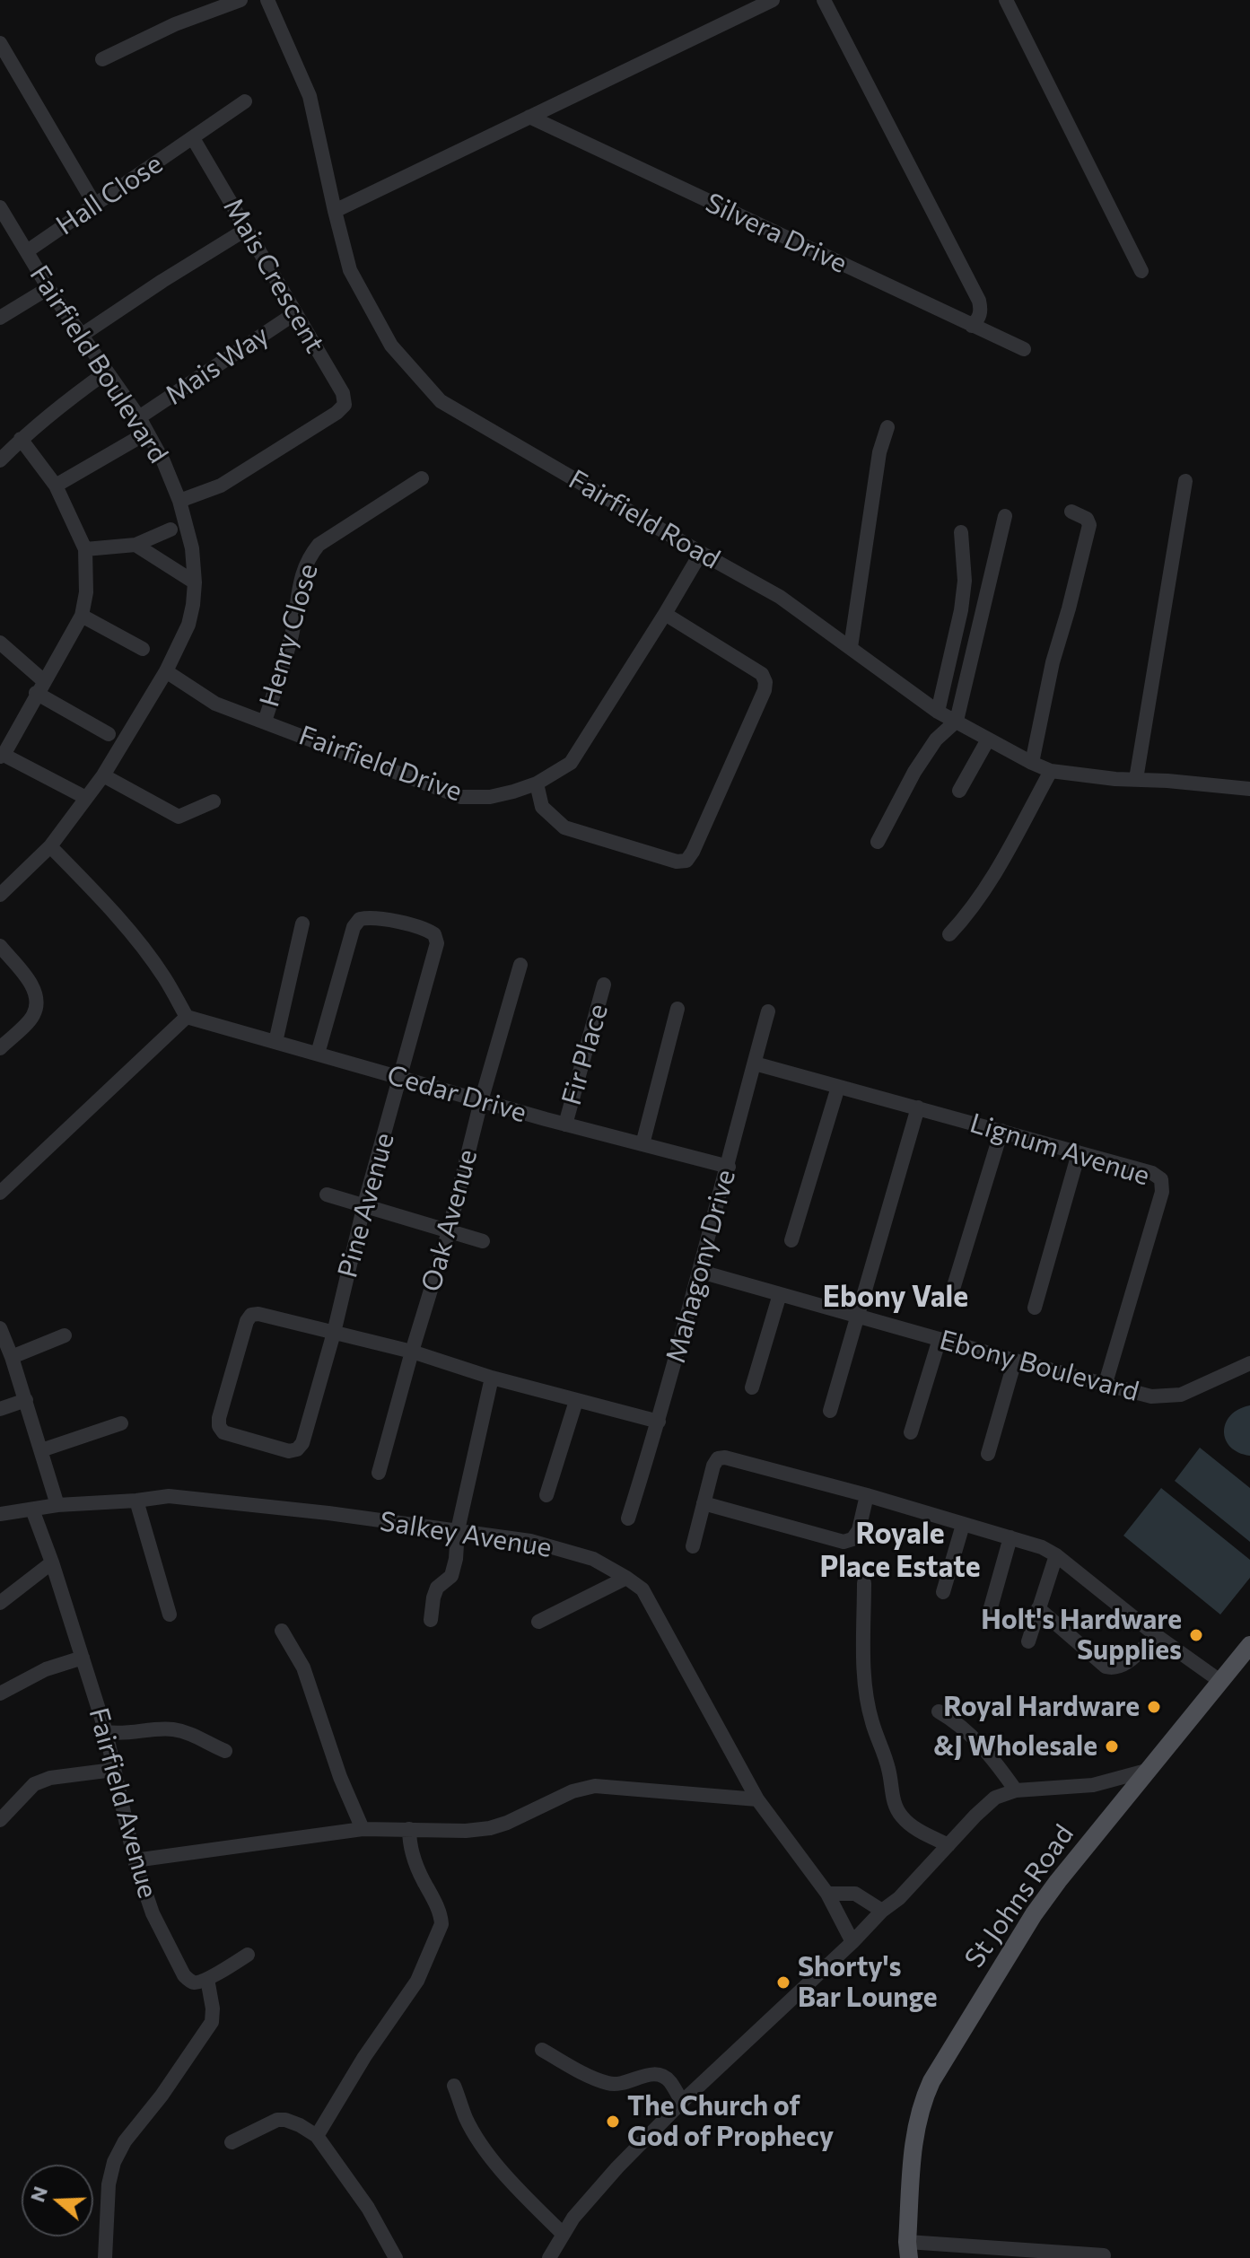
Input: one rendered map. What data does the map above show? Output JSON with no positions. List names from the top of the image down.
{
  "streets": {
    "main road": ["St Johns Road"],
    "street": [
      "Hall Close",
      "Silvera Drive",
      "Mais Crescent",
      "Fairfield Boulevard",
      "Mais Way",
      "Fairfield Road",
      "Henry Close",
      "Fairfield Drive",
      "Fir Place",
      "Cedar Drive",
      "Lignum Avenue",
      "Pine Avenue",
      "Oak Avenue",
      "Mahagony Drive",
      "Ebony Boulevard",
      "Salkey Avenue",
      "Fairfield Avenue"
    ]
  },
  "crossings": [
    ["Hall Close", "Mais Crescent"],
    ["Hall Close", "Fairfield Boulevard"],
    ["Mais Crescent", "Fairfield Boulevard"],
    ["Mais Crescent", "Mais Way"],
    ["Fairfield Boulevard", "Mais Way"],
    ["Fairfield Boulevard", "Fairfield Drive"],
    ["Fairfield Road", "Fairfield Drive"],
    ["Henry Close", "Fairfield Drive"],
    ["Fir Place", "Cedar Drive"],
    ["Cedar Drive", "Pine Avenue"],
    ["Cedar Drive", "Oak Avenue"],
    ["Cedar Drive", "Mahagony Drive"],
    ["Lignum Avenue", "Mahagony Drive"],
    ["Lignum Avenue", "Ebony Boulevard"],
    ["Mahagony Drive", "Ebony Boulevard"],
    ["Salkey Avenue", "Fairfield Avenue"]
  ],
  "districts": ["Ebony Vale", "Royale Place Estate"],
  "places": [
    "Holt's Hardware Supplies",
    "Royal Hardware",
    "&J Wholesale",
    "Shorty's Bar Lounge",
    "The Church of God of Prophecy"
  ],
  "north": "left"
}
